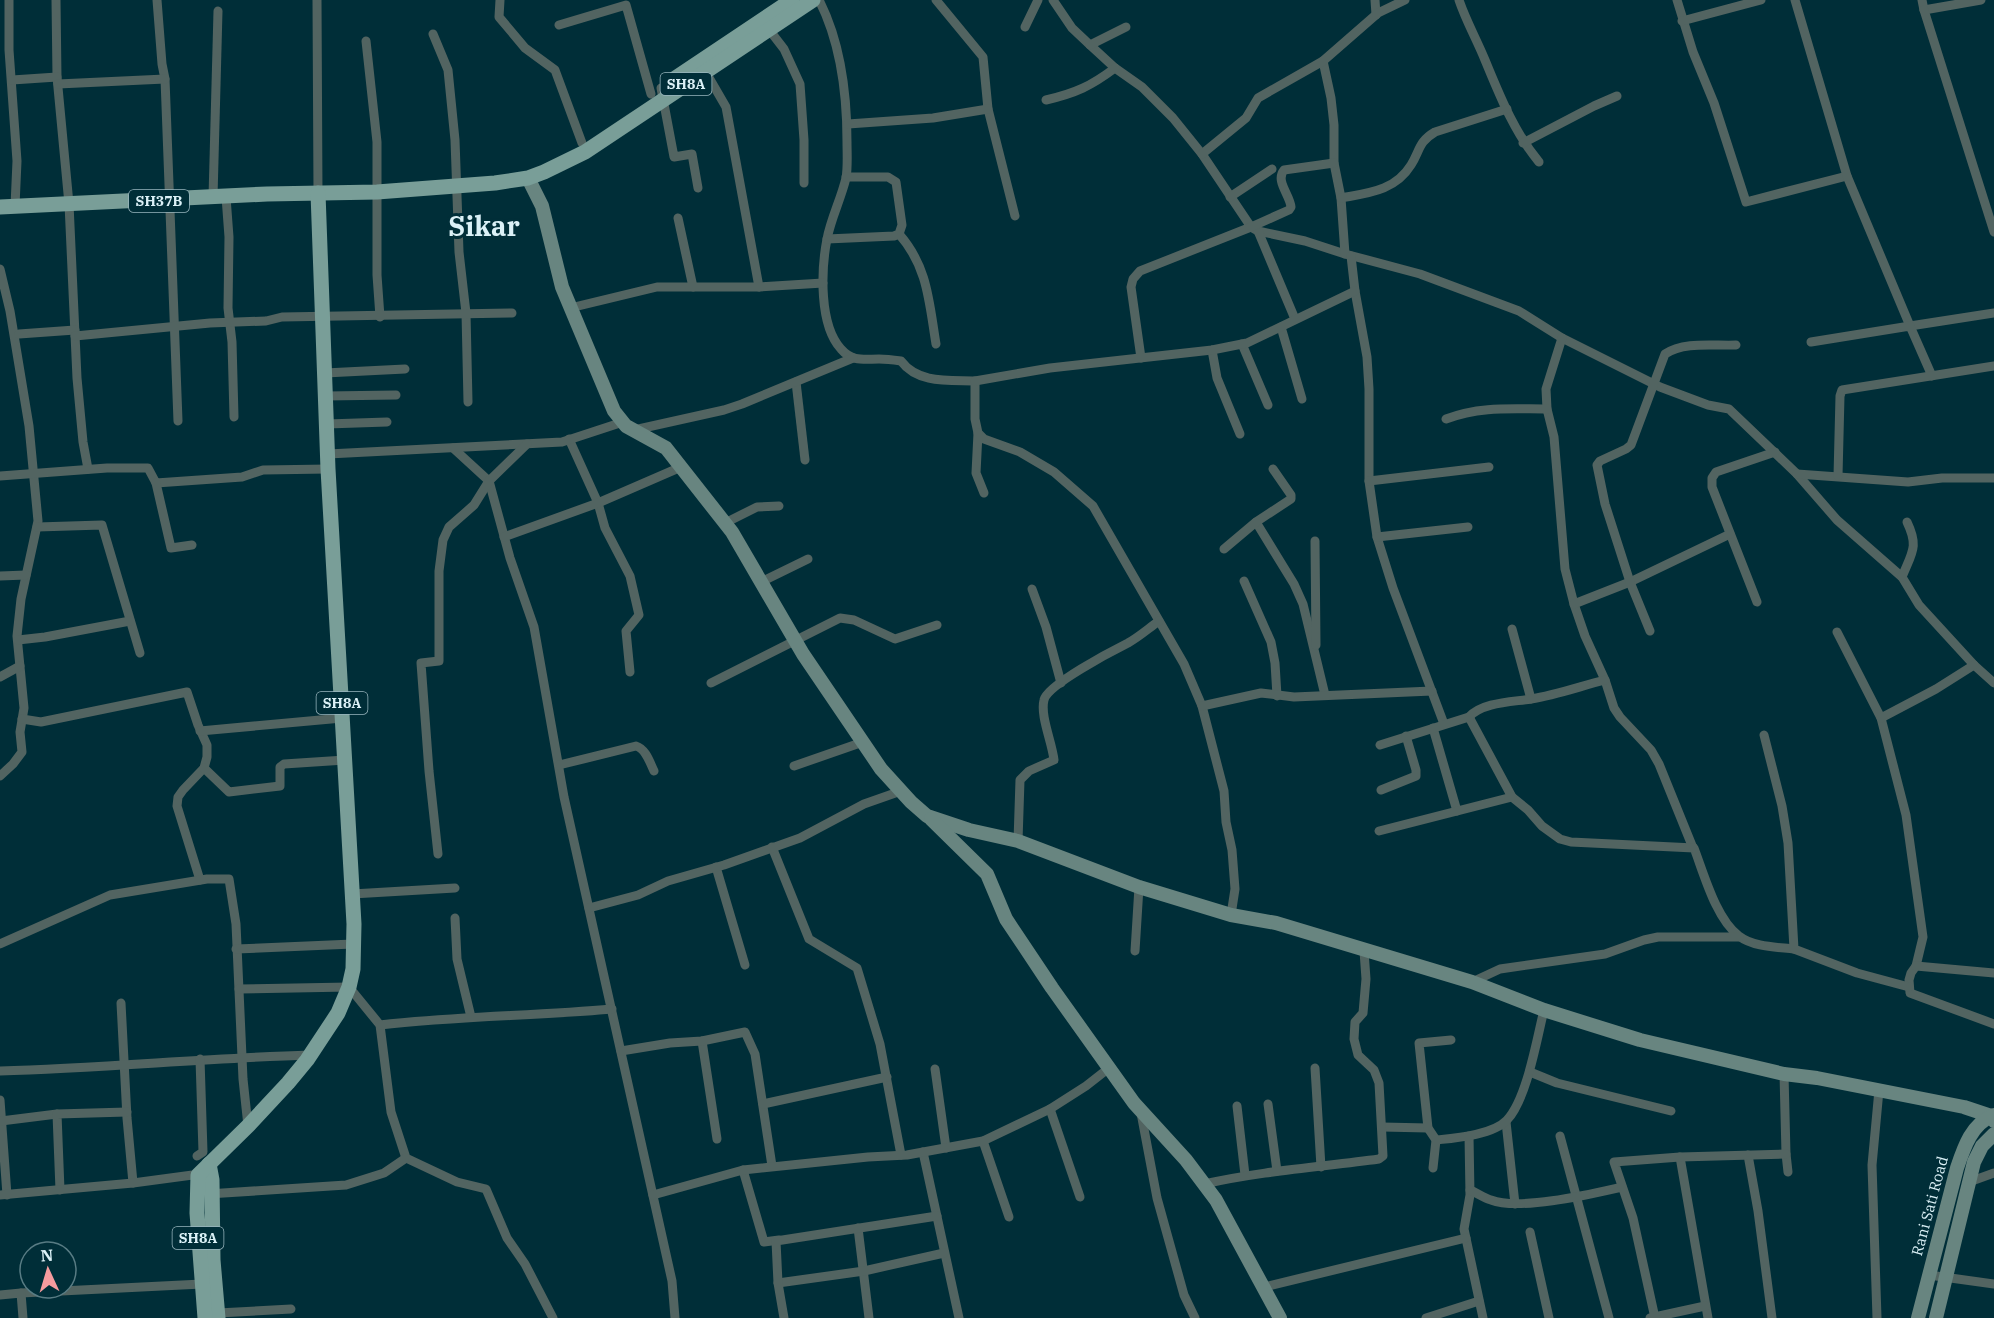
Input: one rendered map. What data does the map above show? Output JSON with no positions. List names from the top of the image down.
{
  "streets": {
    "main road": ["SH8A", "SH37B"],
    "street": ["Rani Sati Road"]
  },
  "crossings": [
    ["SH8A", "SH37B"]
  ],
  "districts": ["Sikar"],
  "north": "top"
}
